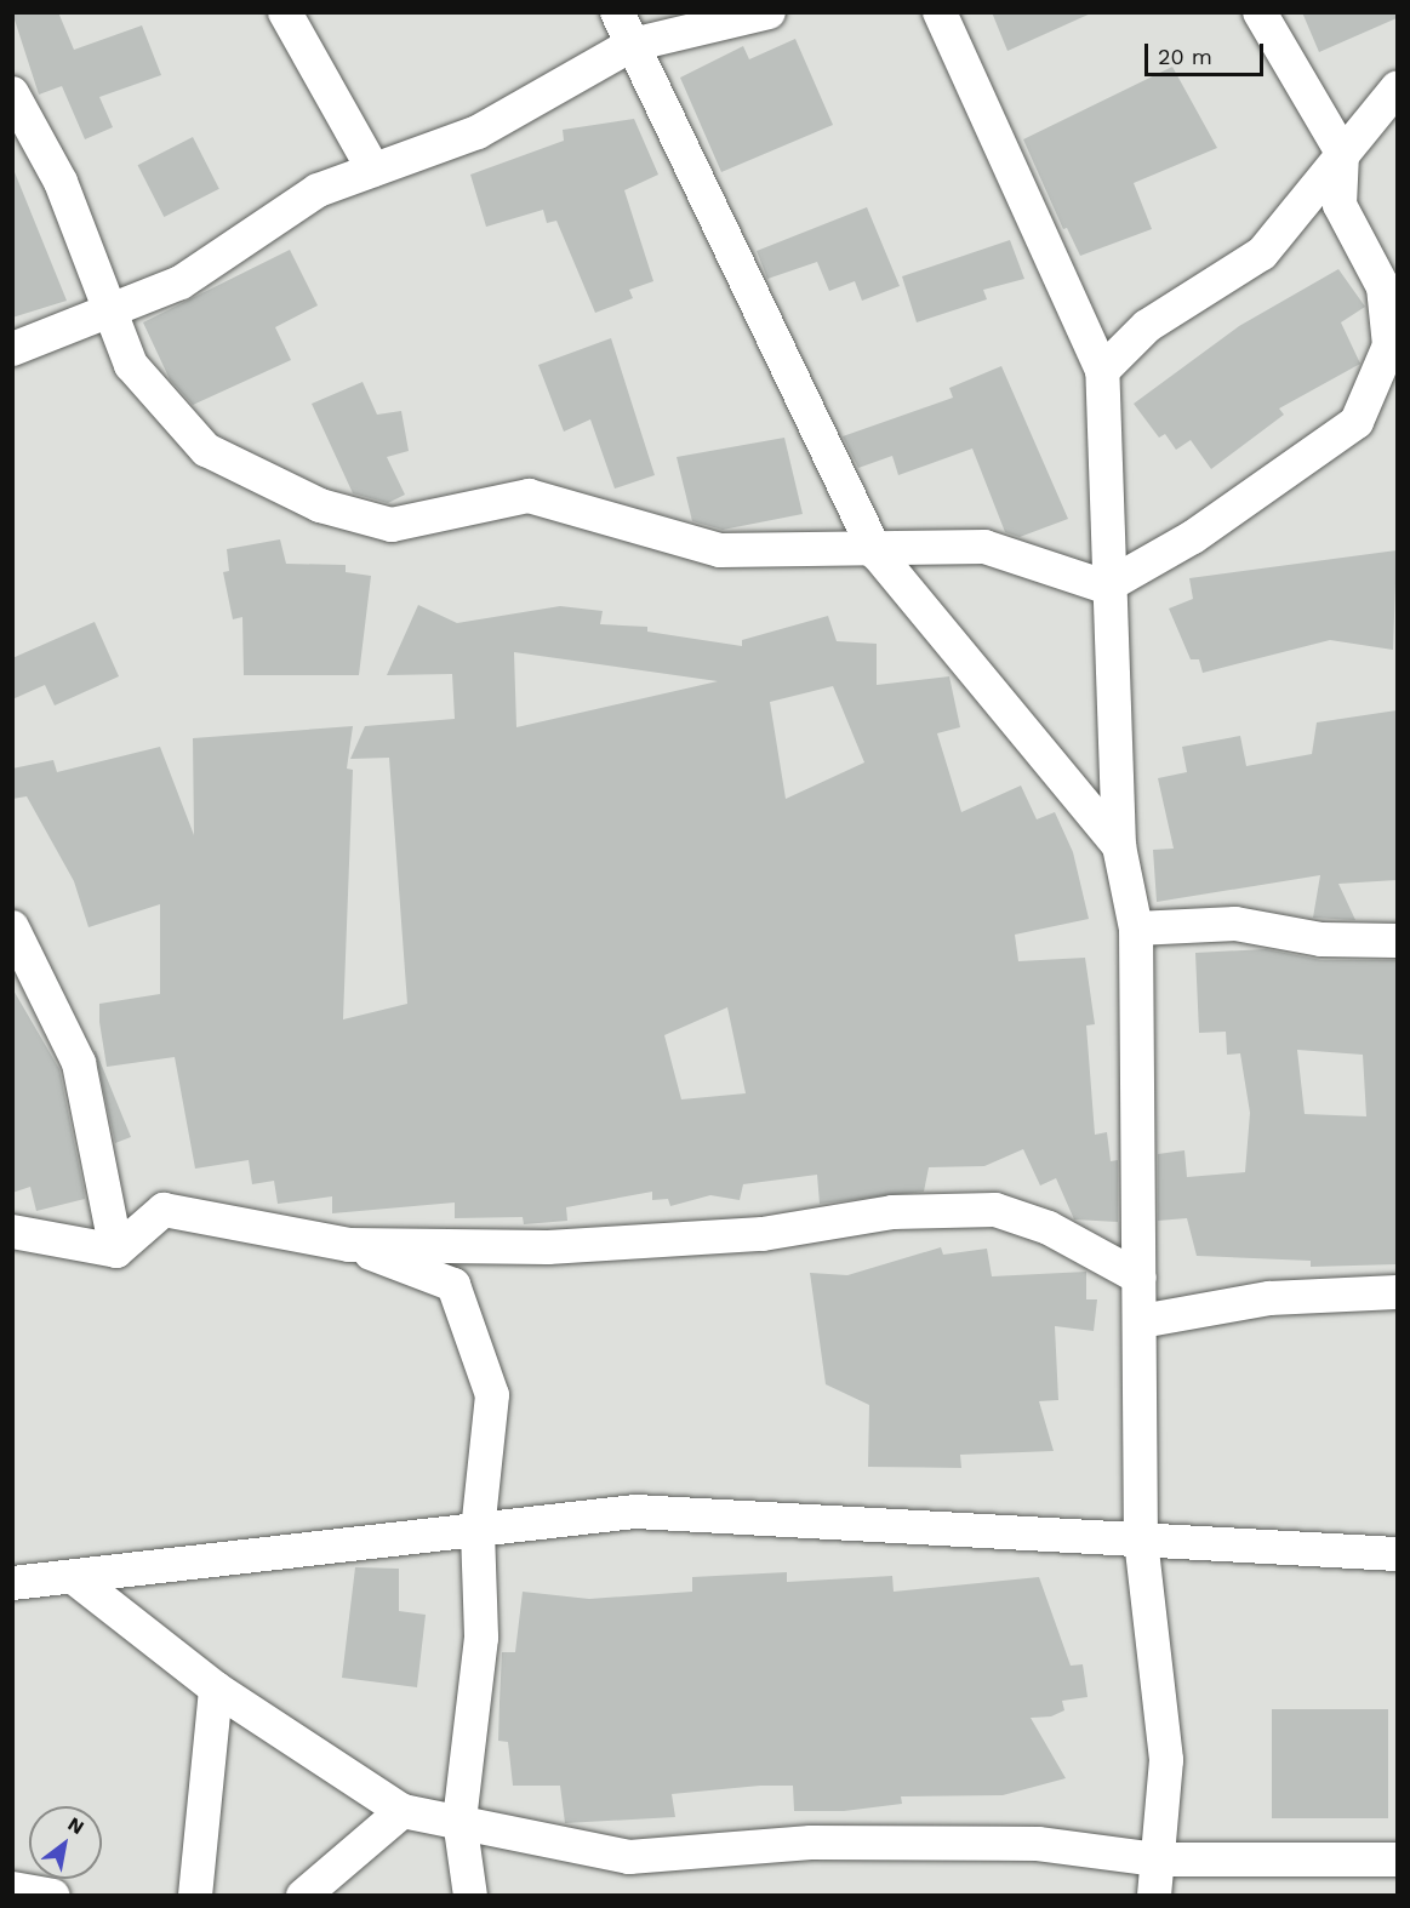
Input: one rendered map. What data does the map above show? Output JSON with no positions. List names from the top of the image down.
{
  "scale_bar": "20 m",
  "north": "top right"
}
